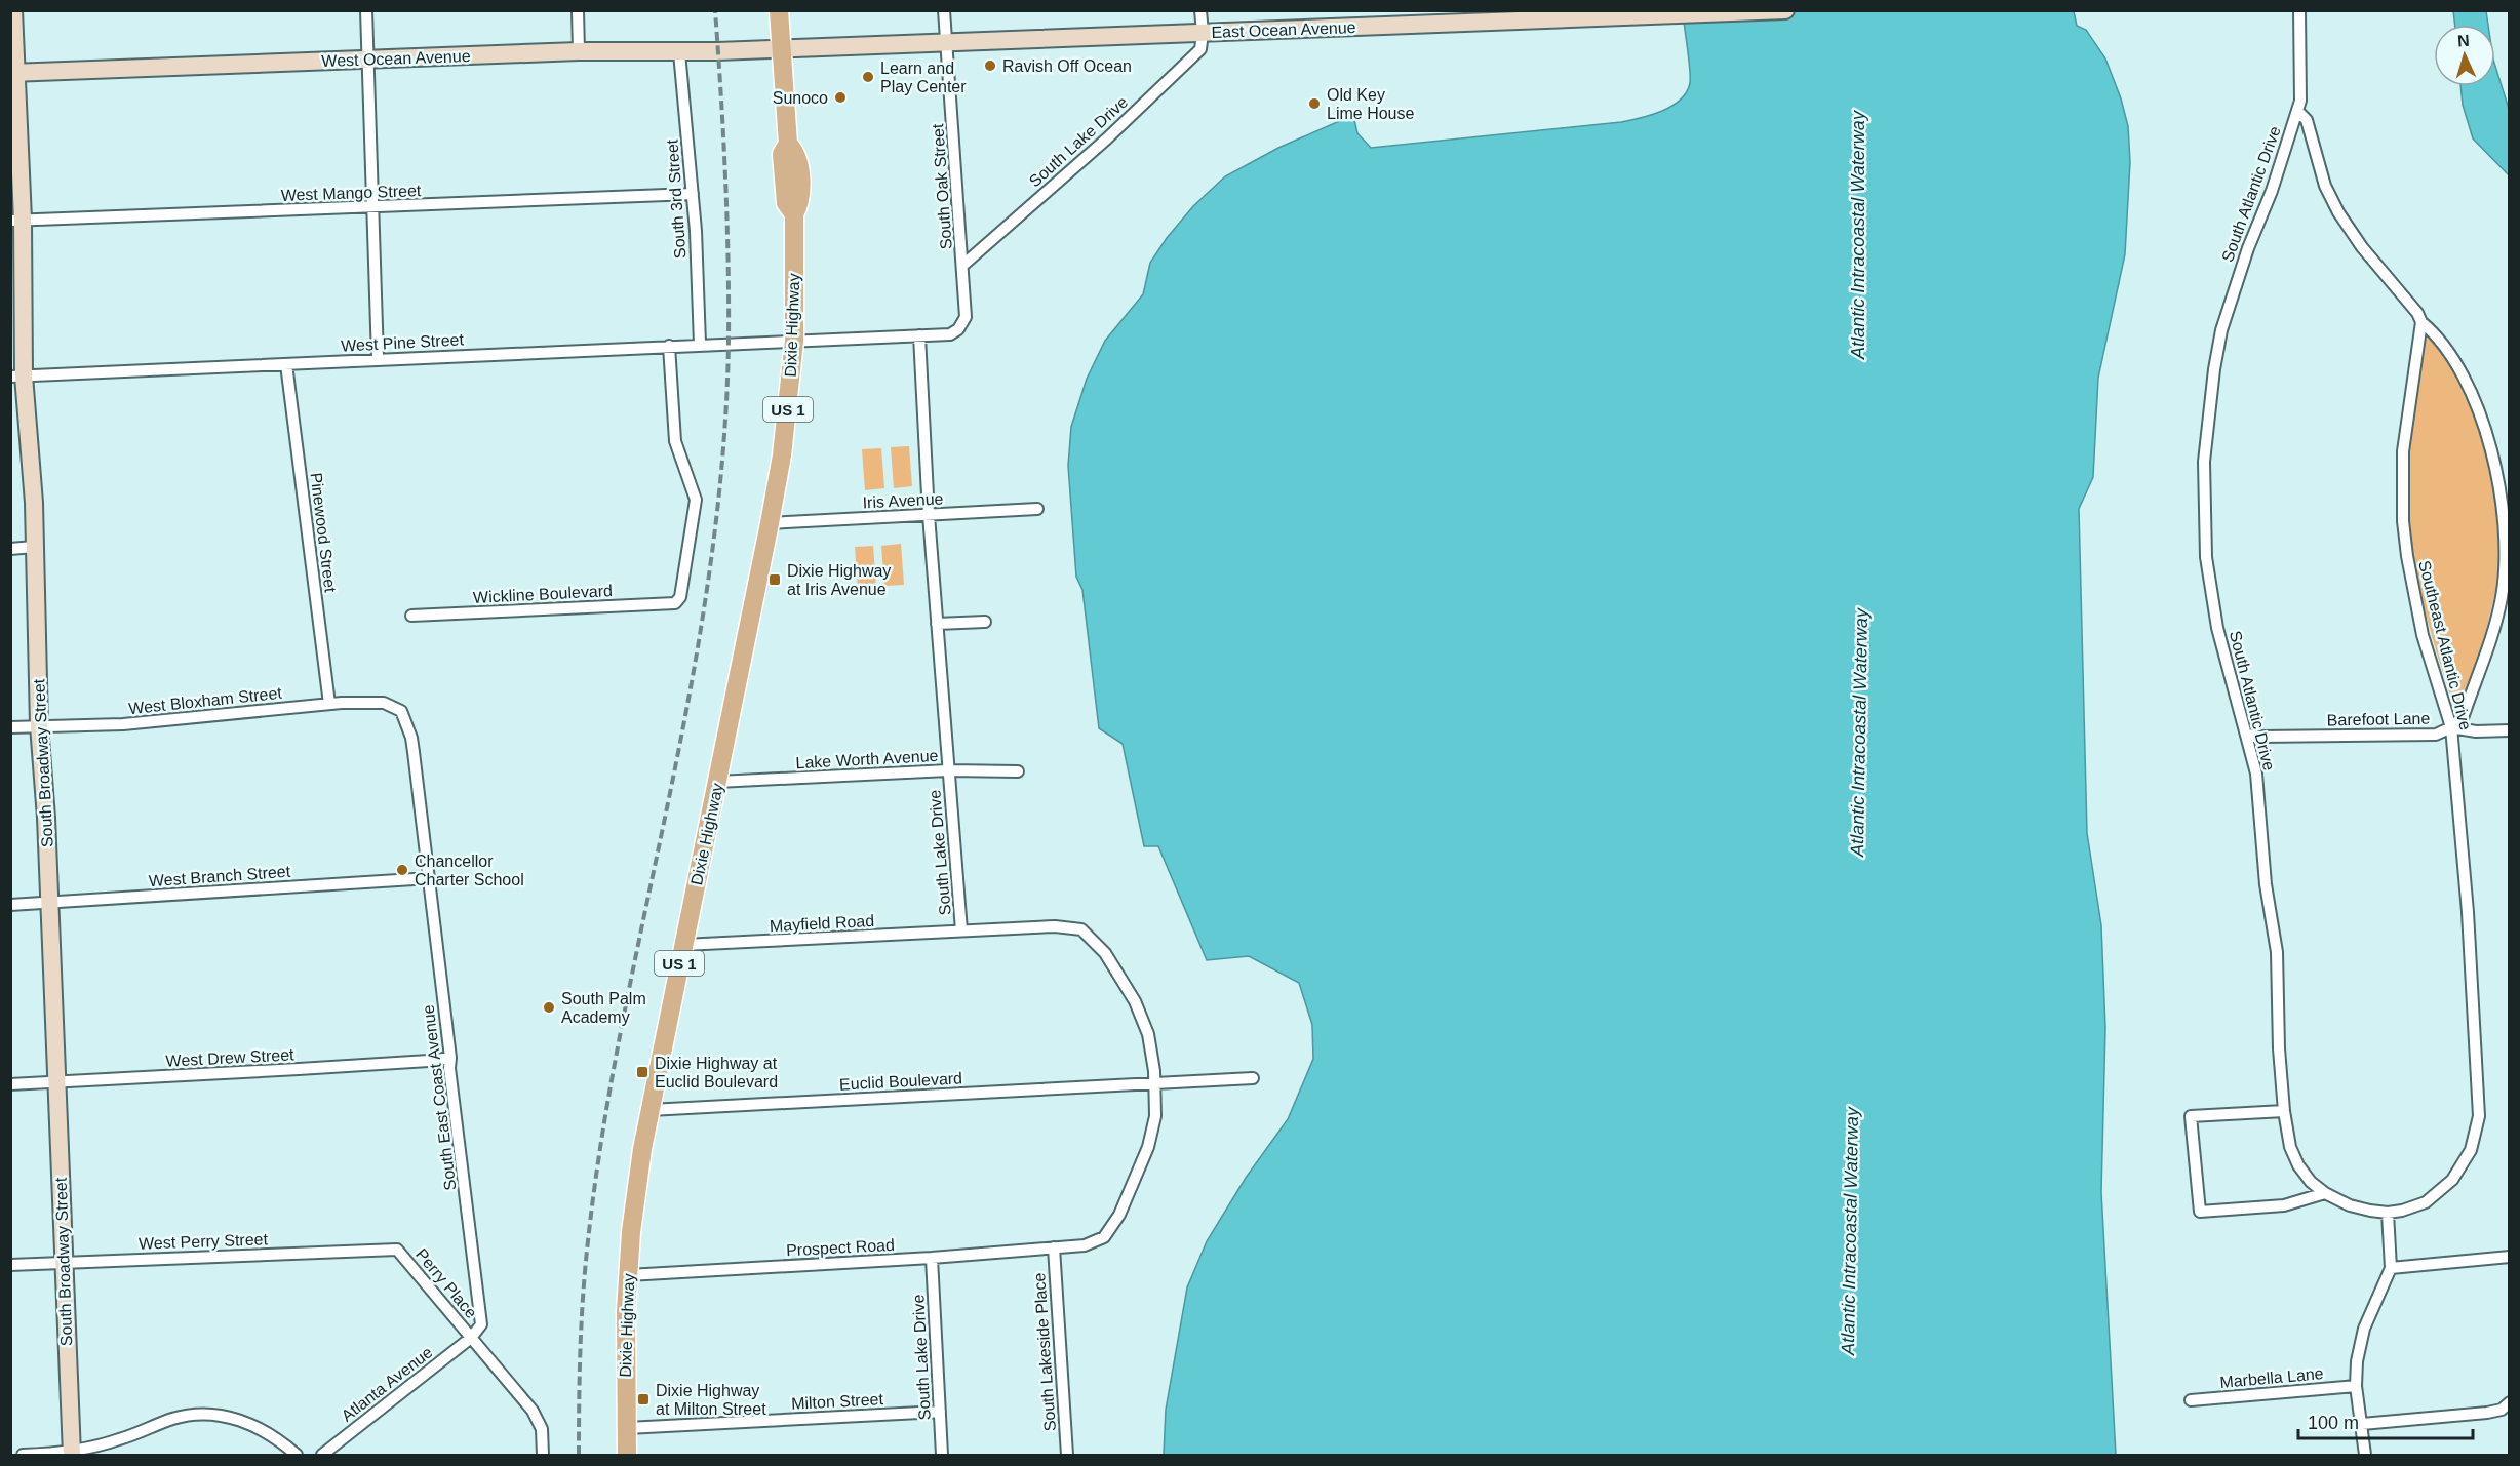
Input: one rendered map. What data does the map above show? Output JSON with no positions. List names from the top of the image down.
{
  "streets": {
    "main road": ["Dixie Highway", "US 1"],
    "street": [
      "East Ocean Avenue",
      "West Ocean Avenue",
      "South Lake Drive",
      "South Oak Street",
      "West Mango Street",
      "South Atlantic Drive",
      "South 3rd Street",
      "West Pine Street",
      "Iris Avenue",
      "Pinewood Street",
      "Wickline Boulevard",
      "Southeast Atlantic Drive",
      "West Bloxham Street",
      "Barefoot Lane",
      "Lake Worth Avenue",
      "South Broadway Street",
      "West Branch Street",
      "Mayfield Road",
      "West Drew Street",
      "Euclid Boulevard",
      "South East Coast Avenue",
      "West Perry Street",
      "Prospect Road",
      "Perry Place",
      "South Lakeside Place",
      "Marbella Lane",
      "Atlanta Avenue",
      "Milton Street"
    ]
  },
  "crossings": [
    ["East Ocean Avenue", "West Ocean Avenue"],
    ["East Ocean Avenue", "South Lake Drive"],
    ["East Ocean Avenue", "South Oak Street"],
    ["East Ocean Avenue", "Dixie Highway"],
    ["West Ocean Avenue", "South 3rd Street"],
    ["West Ocean Avenue", "Dixie Highway"],
    ["West Ocean Avenue", "South Broadway Street"],
    ["South Lake Drive", "South Oak Street"],
    ["South Lake Drive", "West Pine Street"],
    ["South Lake Drive", "Iris Avenue"],
    ["South Lake Drive", "Lake Worth Avenue"],
    ["South Lake Drive", "Mayfield Road"],
    ["South Lake Drive", "Euclid Boulevard"],
    ["South Lake Drive", "Prospect Road"],
    ["South Lake Drive", "South Lakeside Place"],
    ["South Lake Drive", "Milton Street"],
    ["South Oak Street", "West Pine Street"],
    ["West Mango Street", "South 3rd Street"],
    ["West Mango Street", "South Broadway Street"],
    ["South Atlantic Drive", "Southeast Atlantic Drive"],
    ["South Atlantic Drive", "Barefoot Lane"],
    ["South 3rd Street", "West Pine Street"],
    ["Dixie Highway", "West Pine Street"],
    ["Dixie Highway", "Iris Avenue"],
    ["Dixie Highway", "Lake Worth Avenue"],
    ["Dixie Highway", "Mayfield Road"],
    ["Dixie Highway", "Euclid Boulevard"],
    ["Dixie Highway", "Prospect Road"],
    ["Dixie Highway", "Milton Street"],
    ["West Pine Street", "Pinewood Street"],
    ["West Pine Street", "Wickline Boulevard"],
    ["West Pine Street", "South Broadway Street"],
    ["Pinewood Street", "West Bloxham Street"],
    ["Southeast Atlantic Drive", "Barefoot Lane"],
    ["West Bloxham Street", "South Broadway Street"],
    ["West Bloxham Street", "South East Coast Avenue"],
    ["South Broadway Street", "West Branch Street"],
    ["South Broadway Street", "West Drew Street"],
    ["South Broadway Street", "West Perry Street"],
    ["West Branch Street", "South East Coast Avenue"],
    ["West Drew Street", "South East Coast Avenue"],
    ["South East Coast Avenue", "Perry Place"],
    ["South East Coast Avenue", "Atlanta Avenue"],
    ["West Perry Street", "Perry Place"],
    ["Prospect Road", "South Lakeside Place"],
    ["Perry Place", "Atlanta Avenue"]
  ],
  "water": ["Atlantic Intracoastal Waterway"],
  "places": {
    "other": [
      "Ravish Off Ocean",
      "Learn and Play Center",
      "Sunoco",
      "Old Key Lime House",
      "Chancellor Charter School",
      "South Palm Academy"
    ],
    "transit": ["Dixie Highway at Iris Avenue", "Dixie Highway at Euclid Boulevard", "Dixie Highway at Milton Street"]
  },
  "scale_bar": "100 m",
  "north": "top"
}
